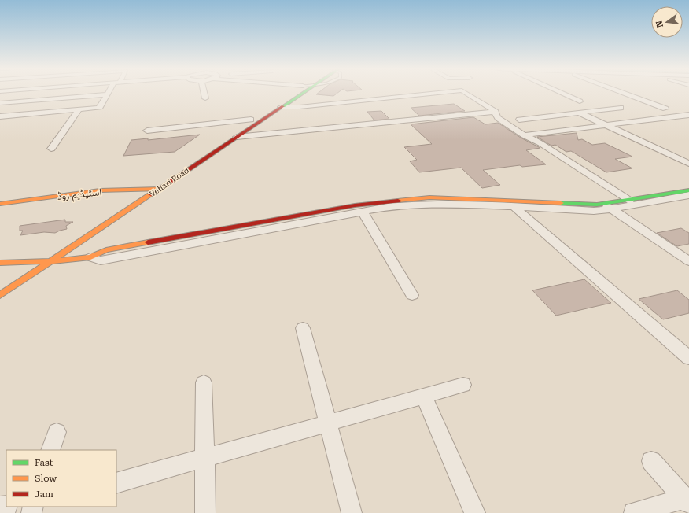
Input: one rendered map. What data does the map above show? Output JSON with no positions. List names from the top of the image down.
{
  "streets": {
    "main road": ["Vehari Road", "اسٹیڈیم روڈ"]
  },
  "crossings": [
    ["Vehari Road", "اسٹیڈیم روڈ"]
  ],
  "legend": ["Fast", "Slow", "Jam"],
  "north": "left"
}
